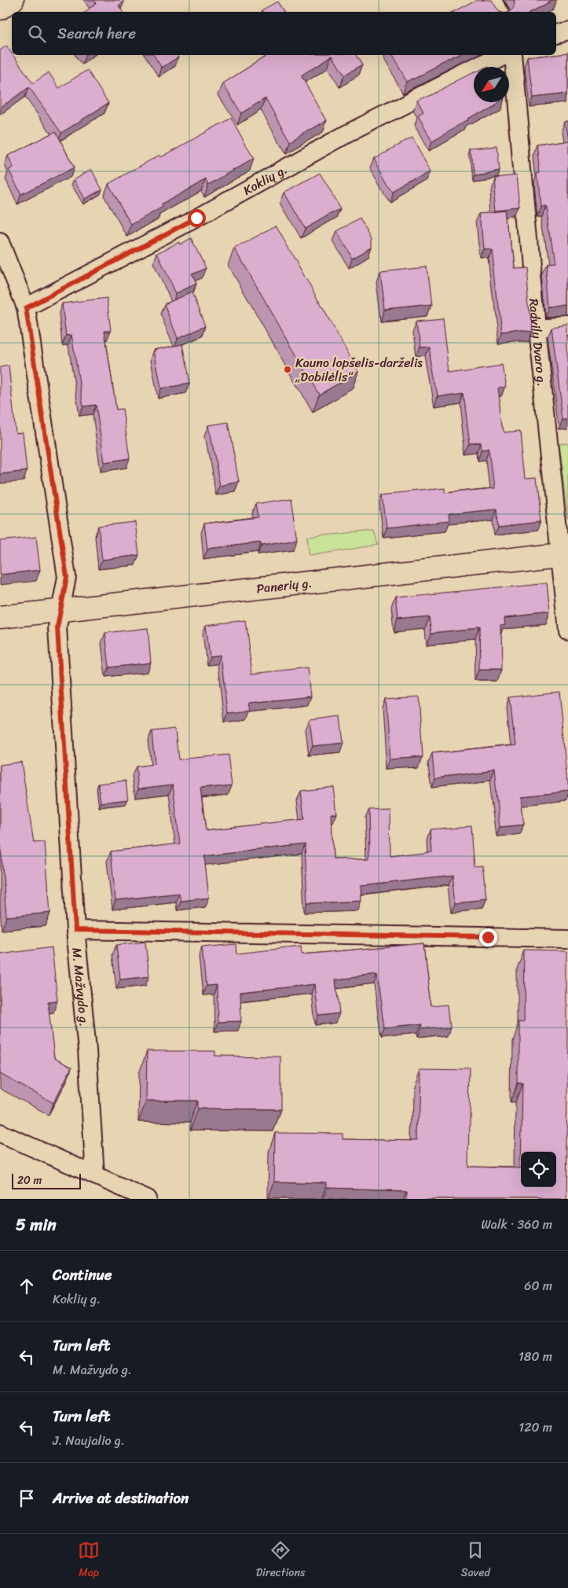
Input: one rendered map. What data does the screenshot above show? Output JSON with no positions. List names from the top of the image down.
{
  "streets": {
    "street": [
      "Koklių g.",
      "Radvilų Dvaro g.",
      "Panerių g.",
      "M. Mažvydo g."
    ]
  },
  "crossings": [
    ["Koklių g.", "M. Mažvydo g."],
    ["Radvilų Dvaro g.", "Panerių g."],
    ["Panerių g.", "M. Mažvydo g."]
  ],
  "places": ["Kauno lopšelis-darželis „Dobilėlis“"],
  "scale_bar": "20 m",
  "north": "bottom left",
  "page": {
    "search": "Search here",
    "scale": "20 m",
    "heading": ["5 min", "Walk · 360 m"],
    "list": [
      ["Continue", "Koklių g.", "60 m"],
      ["Turn left", "M. Mažvydo g.", "180 m"],
      ["Turn left", "J. Naujalio g.", "120 m"],
      "Arrive at destination"
    ],
    "nav": ["Map", "Directions", "Saved"]
  }
}
